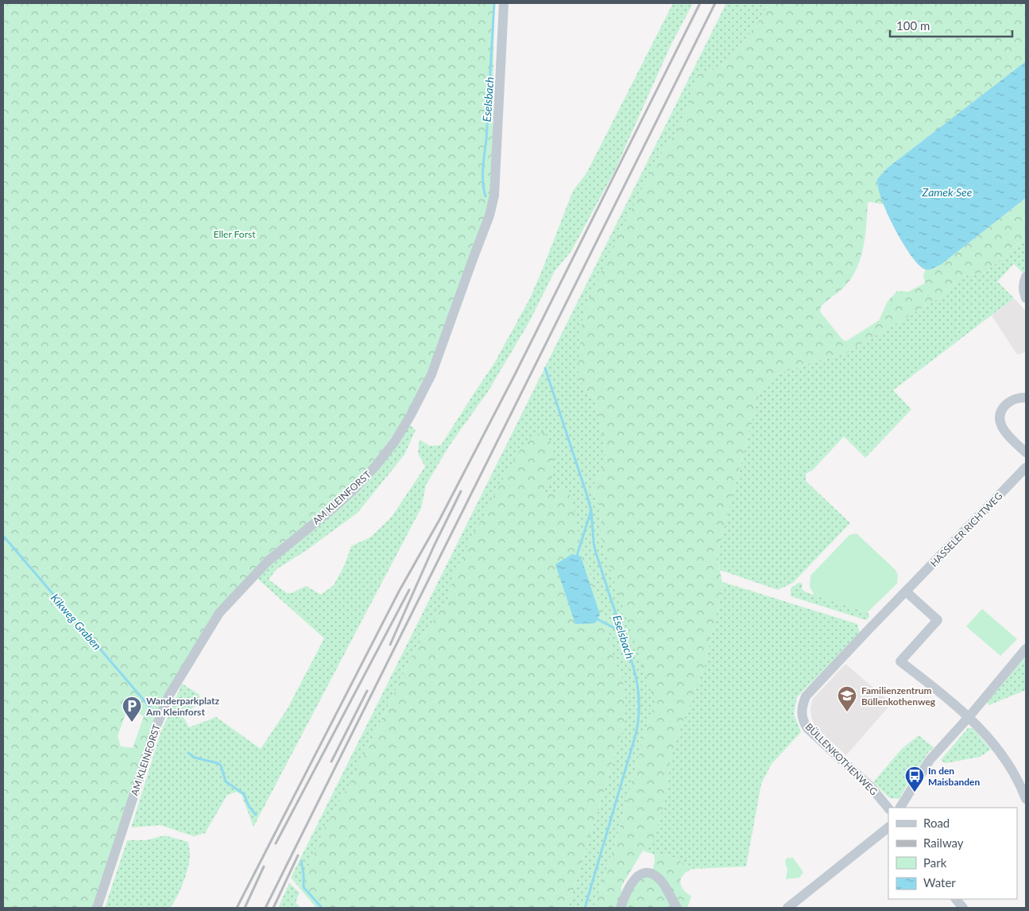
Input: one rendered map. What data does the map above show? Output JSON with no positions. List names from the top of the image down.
{
  "streets": {
    "street": ["AM KLEINFORST", "HASSELER RICHTWEG", "BÜLLENKOTHENWEG"]
  },
  "crossings": [
    ["HASSELER RICHTWEG", "BÜLLENKOTHENWEG"]
  ],
  "water": ["Eselsbach", "Zamek See", "Kikweg Graben"],
  "parks": ["Eller Forst"],
  "places": {
    "school or university": ["Familienzentrum Büllenkothenweg"],
    "parking": ["Wanderparkplatz Am Kleinforst"],
    "bus stop": ["In den Maisbanden"]
  },
  "legend": [
    "Road",
    "Railway",
    "Park",
    "Water"
  ],
  "scale_bar": "100 m"
}
